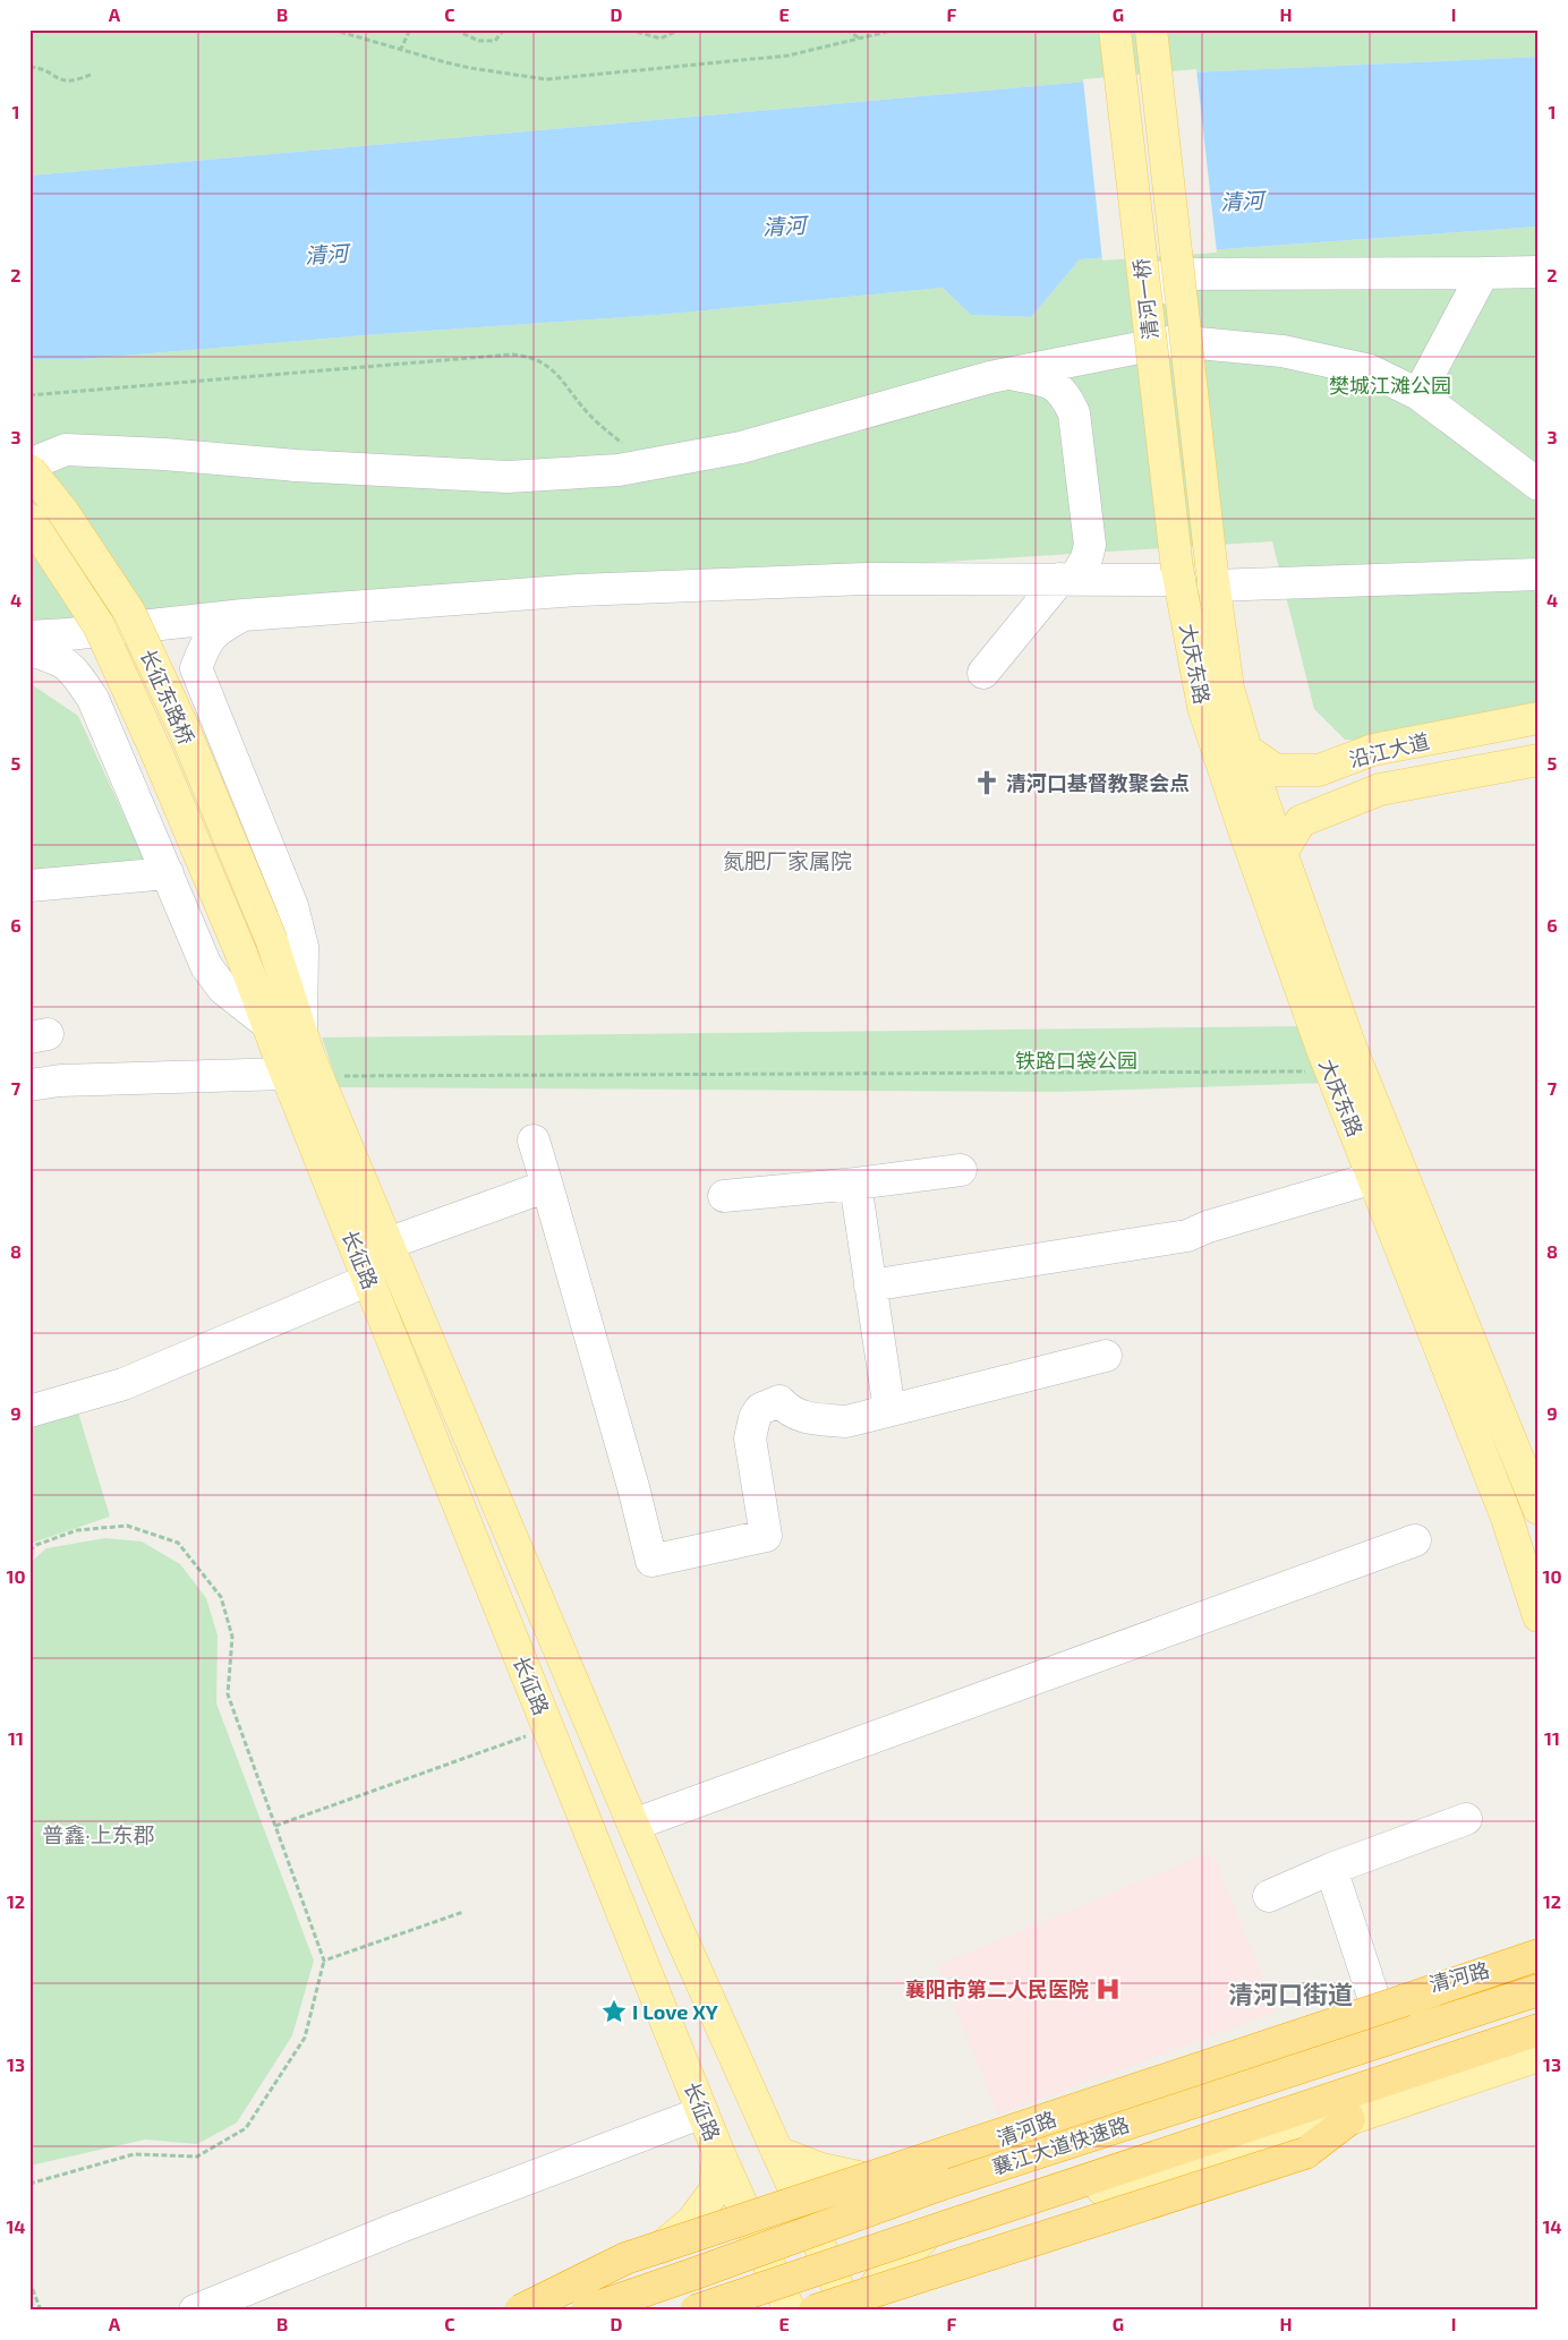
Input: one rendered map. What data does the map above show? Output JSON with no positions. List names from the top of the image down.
{
  "streets": {
    "highway": ["襄江大道快速路"],
    "main road": [
      "清河一桥",
      "大庆东路",
      "长征东路桥",
      "沿江大道",
      "长征路",
      "清河路"
    ]
  },
  "crossings": [
    ["清河一桥", "大庆东路"],
    ["大庆东路", "沿江大道"],
    ["长征东路桥", "长征路"],
    ["长征路", "清河路"]
  ],
  "districts": ["氮肥厂家属院", "普鑫·上东郡", "清河口街道"],
  "water": ["清河"],
  "parks": ["樊城江滩公园", "铁路口袋公园"],
  "places": {
    "church": ["清河口基督教聚会点"],
    "hospital": ["襄阳市第二人民医院"],
    "place": ["I Love XY"]
  },
  "grid": {
    "columns": [
      "A",
      "B",
      "C",
      "D",
      "E",
      "F",
      "G",
      "H",
      "I"
    ],
    "rows": [
      "1",
      "2",
      "3",
      "4",
      "5",
      "6",
      "7",
      "8",
      "9",
      "10",
      "11",
      "12",
      "13",
      "14"
    ]
  }
}
